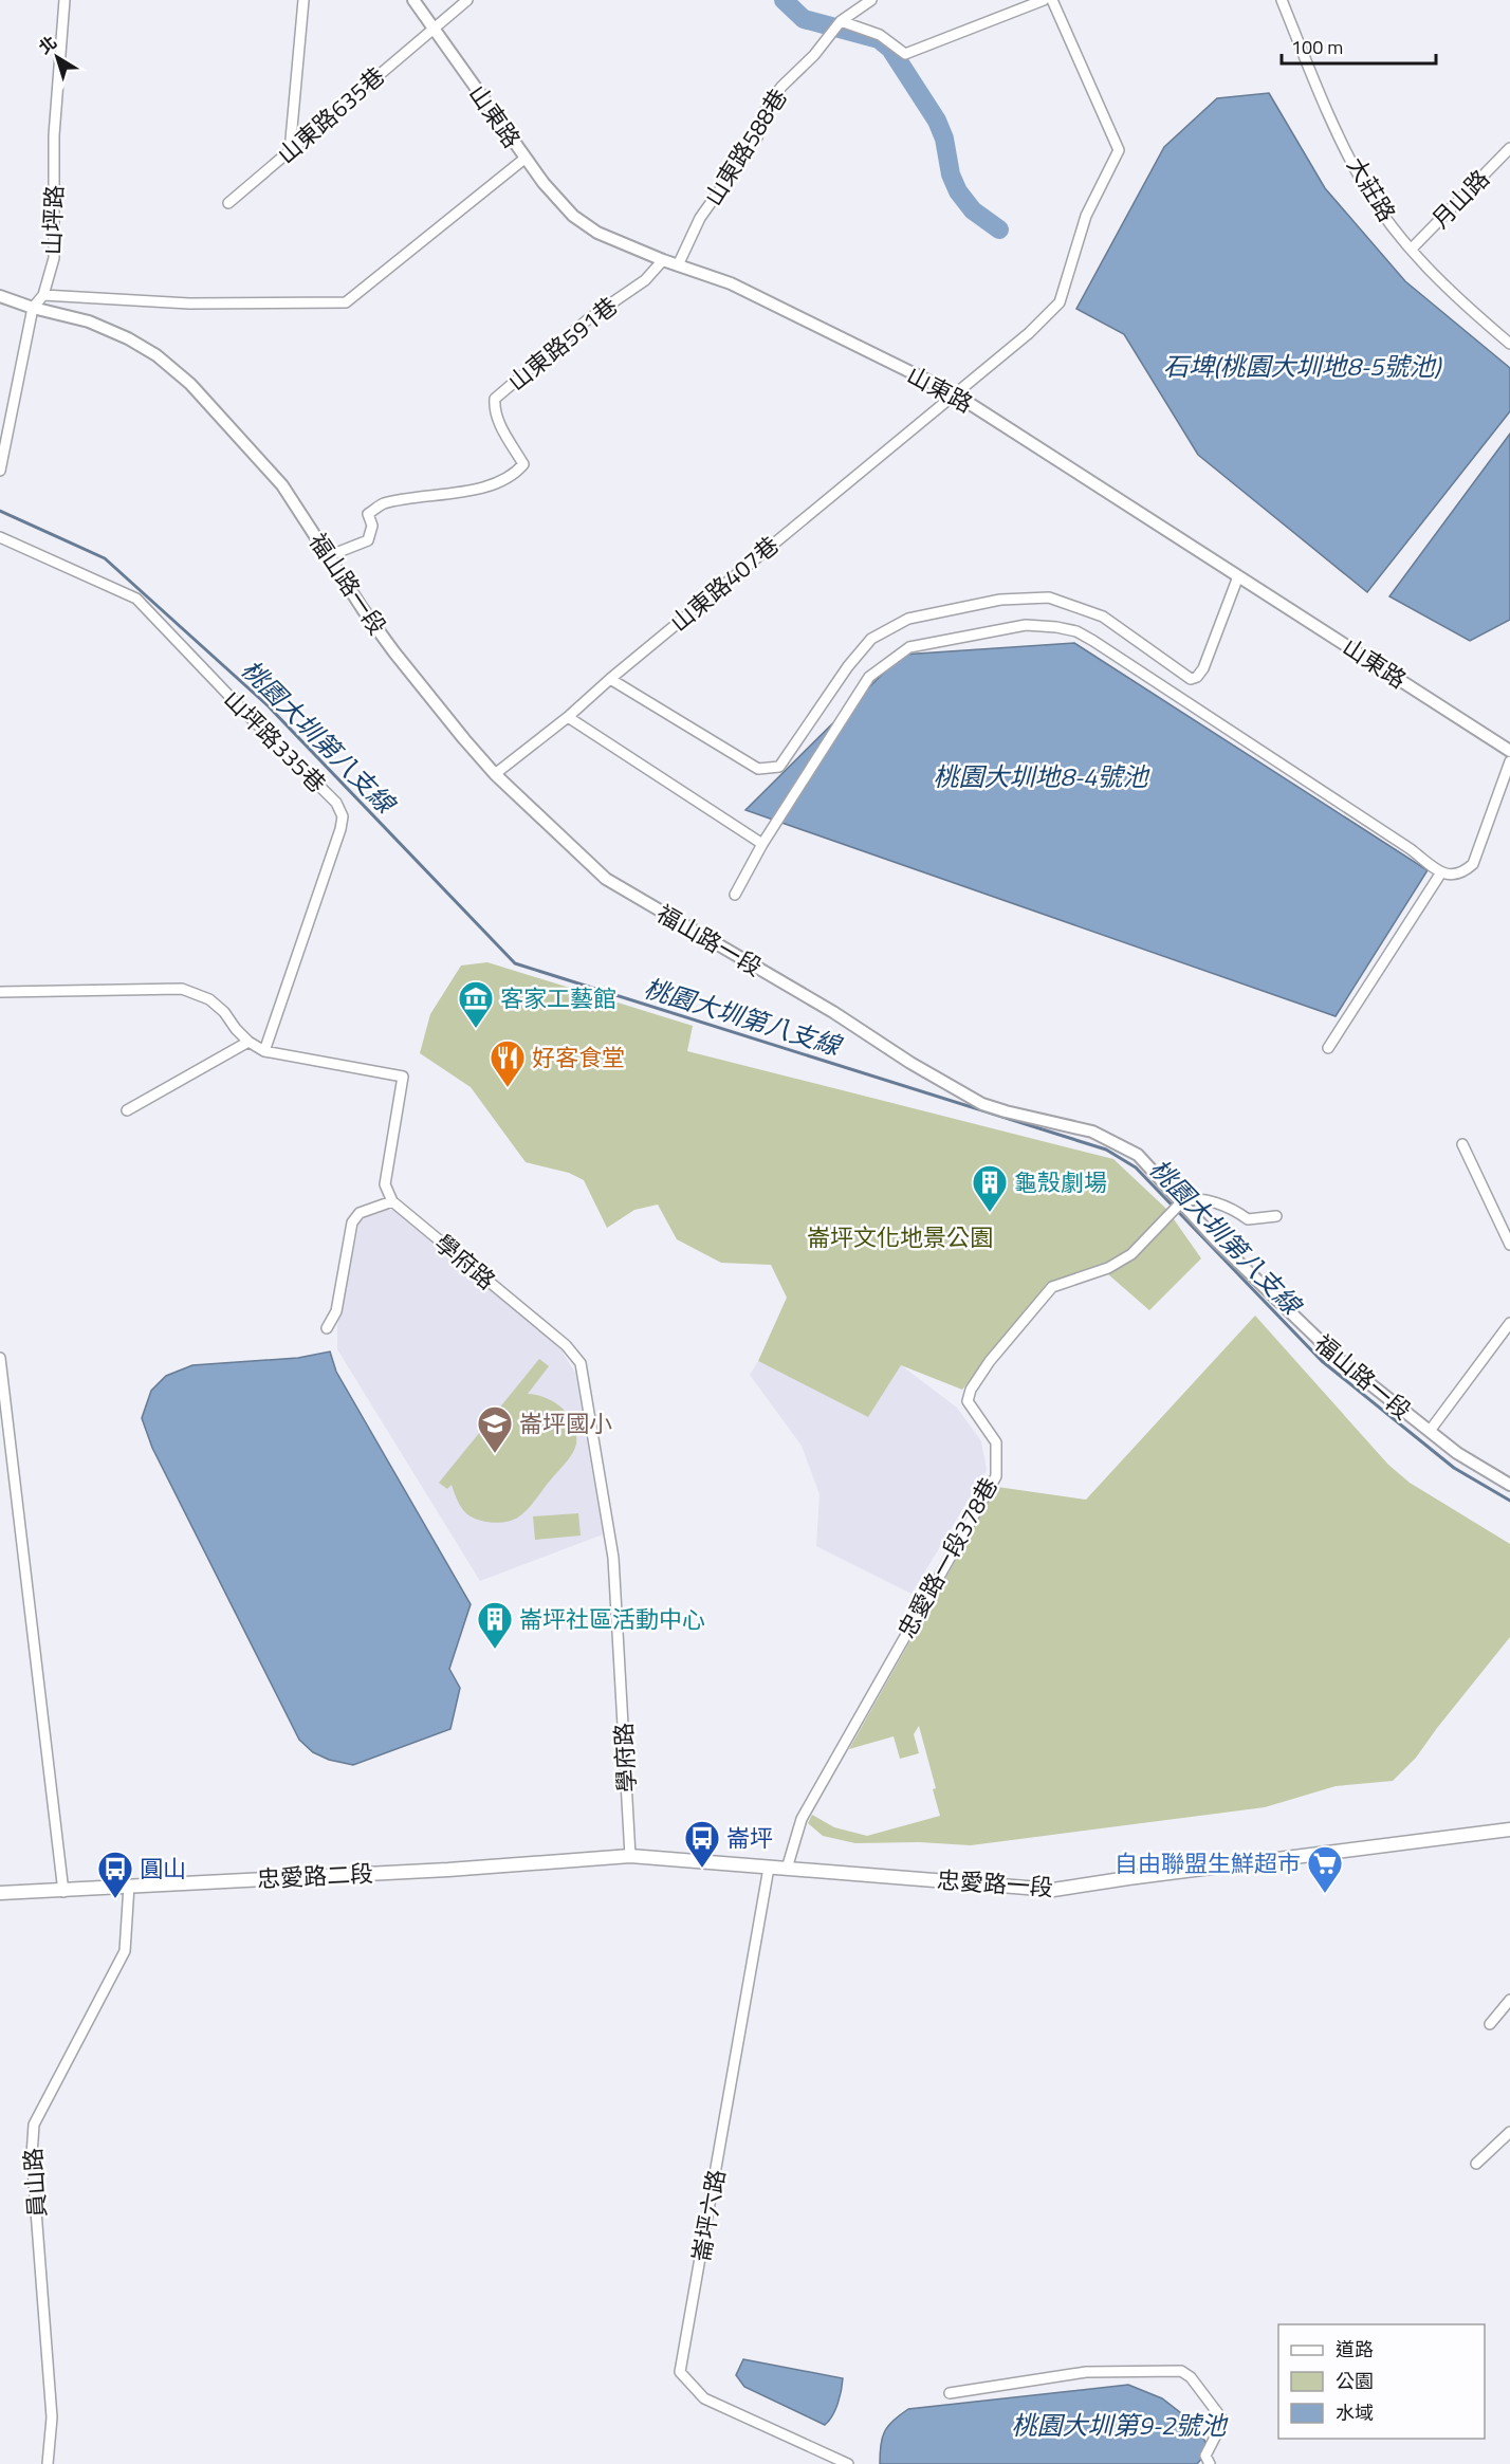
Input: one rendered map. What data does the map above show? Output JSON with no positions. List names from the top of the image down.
{
  "streets": {
    "main road": ["忠愛路二段", "忠愛路一段"],
    "street": [
      "山東路635巷",
      "山東路",
      "山東路588巷",
      "大莊路",
      "月山路",
      "山坪路",
      "山東路591巷",
      "福山路一段",
      "山東路407巷",
      "山坪路335巷",
      "學府路",
      "忠愛路一段378巷",
      "員山路",
      "崙坪六路"
    ]
  },
  "crossings": [
    ["山東路635巷", "山東路"],
    ["山東路", "山東路588巷"],
    ["山東路", "山東路591巷"],
    ["山東路", "山東路407巷"],
    ["大莊路", "月山路"],
    ["山坪路", "福山路一段"],
    ["山東路591巷", "福山路一段"],
    ["福山路一段", "山東路407巷"],
    ["福山路一段", "忠愛路一段378巷"],
    ["學府路", "忠愛路二段"],
    ["學府路", "忠愛路一段"],
    ["忠愛路一段378巷", "忠愛路一段"],
    ["忠愛路二段", "忠愛路一段"],
    ["忠愛路二段", "員山路"],
    ["忠愛路一段", "崙坪六路"]
  ],
  "water": [
    "石埤(桃園大圳地8-5號池)",
    "桃園大圳第八支線",
    "桃園大圳地8-4號池",
    "桃園大圳第9-2號池"
  ],
  "parks": ["崙坪文化地景公園"],
  "places": {
    "museum": ["客家工藝館"],
    "restaurant": ["好客食堂"],
    "building": ["龜殼劇場", "崙坪社區活動中心"],
    "school or university": ["崙坪國小"],
    "bus stop": ["崙坪", "圓山"],
    "supermarket": ["自由聯盟生鮮超市"]
  },
  "legend": ["道路", "公園", "水域"],
  "scale_bar": "100 m",
  "north": "top left"
}
